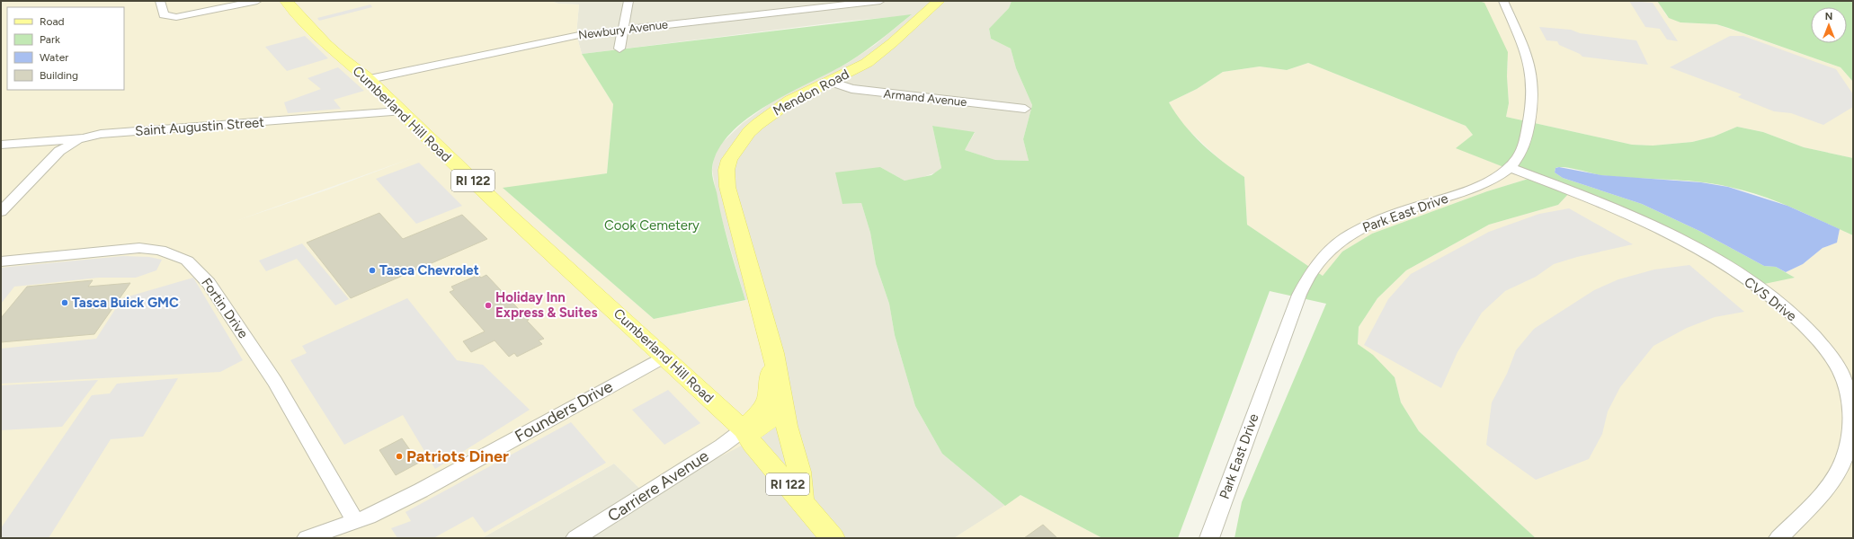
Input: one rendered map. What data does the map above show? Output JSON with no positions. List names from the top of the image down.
{
  "streets": {
    "main road": ["Mendon Road", "Cumberland Hill Road", "RI 122"],
    "street": [
      "Newbury Avenue",
      "Armand Avenue",
      "Saint Augustin Street",
      "Park East Drive",
      "CVS Drive",
      "Fortin Drive",
      "Founders Drive",
      "Carriere Avenue"
    ]
  },
  "crossings": [
    ["Newbury Avenue", "Cumberland Hill Road"],
    ["Mendon Road", "Armand Avenue"],
    ["Mendon Road", "Cumberland Hill Road"],
    ["Mendon Road", "RI 122"],
    ["Mendon Road", "Carriere Avenue"],
    ["Cumberland Hill Road", "Saint Augustin Street"],
    ["Cumberland Hill Road", "RI 122"],
    ["Cumberland Hill Road", "Founders Drive"],
    ["Cumberland Hill Road", "Carriere Avenue"],
    ["RI 122", "Carriere Avenue"],
    ["Park East Drive", "CVS Drive"],
    ["Fortin Drive", "Founders Drive"]
  ],
  "parks": ["Cook Cemetery"],
  "places": [
    "Tasca Chevrolet",
    "Tasca Buick GMC",
    "Holiday Inn Express & Suites",
    "Patriots Diner"
  ],
  "legend": [
    "Road",
    "Park",
    "Water",
    "Building"
  ],
  "north": "top"
}
